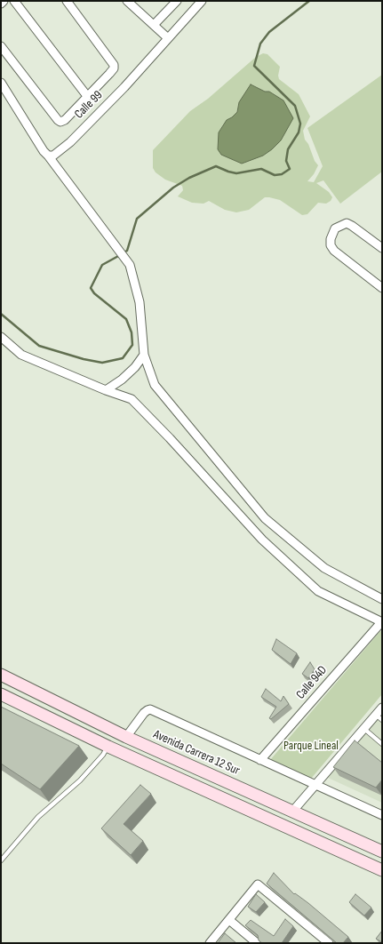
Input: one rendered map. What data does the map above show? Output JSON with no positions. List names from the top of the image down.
{
  "streets": {
    "street": ["Calle 99", "Calle 94D", "Avenida Carrera 12 Sur"]
  },
  "parks": ["Parque Lineal"]
}
